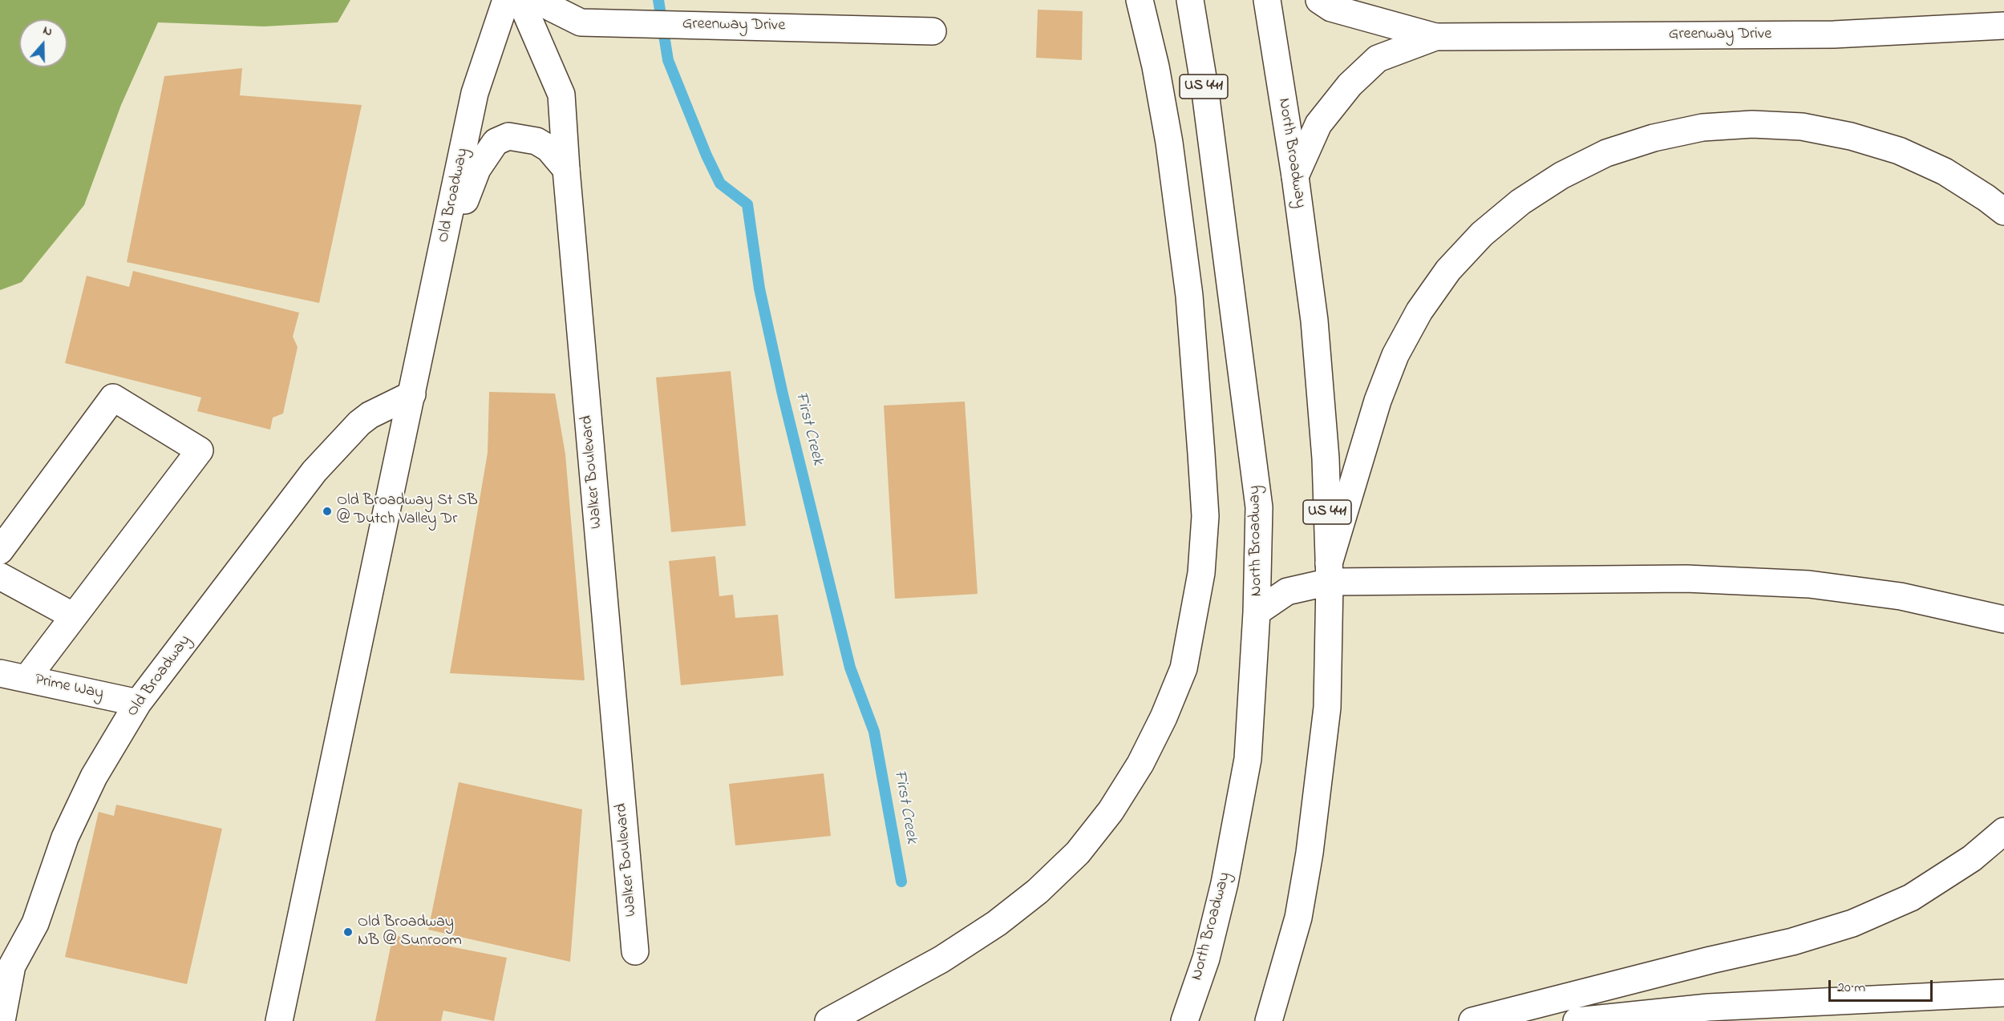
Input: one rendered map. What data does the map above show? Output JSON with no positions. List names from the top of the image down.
{
  "streets": {
    "main road": [
      "Greenway Drive",
      "US 441",
      "North Broadway",
      "Old Broadway",
      "Walker Boulevard",
      "Prime Way"
    ]
  },
  "crossings": [
    ["Old Broadway", "Prime Way"]
  ],
  "water": ["First Creek"],
  "places": ["Old Broadway St SB @ Dutch Valley Dr", "Old Broadway NB @ Sunroom"],
  "scale_bar": "20 m",
  "north": "top"
}
